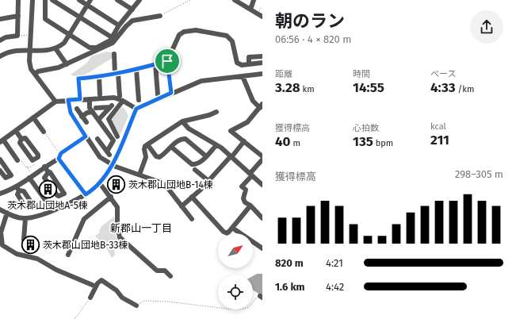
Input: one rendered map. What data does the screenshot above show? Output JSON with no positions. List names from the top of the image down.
{
  "districts": ["新郡山一丁目"],
  "places": {
    "building": ["茨木郡山団地B-14棟", "茨木郡山団地A-5棟", "茨木郡山団地B-33棟"]
  },
  "north": "top right",
  "page": {
    "heading": ["朝のラン", "06:56 · 4 × 820 m"],
    "stats": [
      ["距離", "3.28 km"],
      ["時間", "14:55"],
      ["ペース", "4:33 /km"],
      ["獲得標高", "40 m"],
      ["心拍数", "135 bpm"],
      ["kcal", "211"]
    ],
    "chart": ["獲得標高", "298–305 m"],
    "list": [
      {
        "name": "820 m",
        "note": "4:21"
      },
      {
        "name": "1.6 km",
        "note": "4:42"
      }
    ]
  }
}
